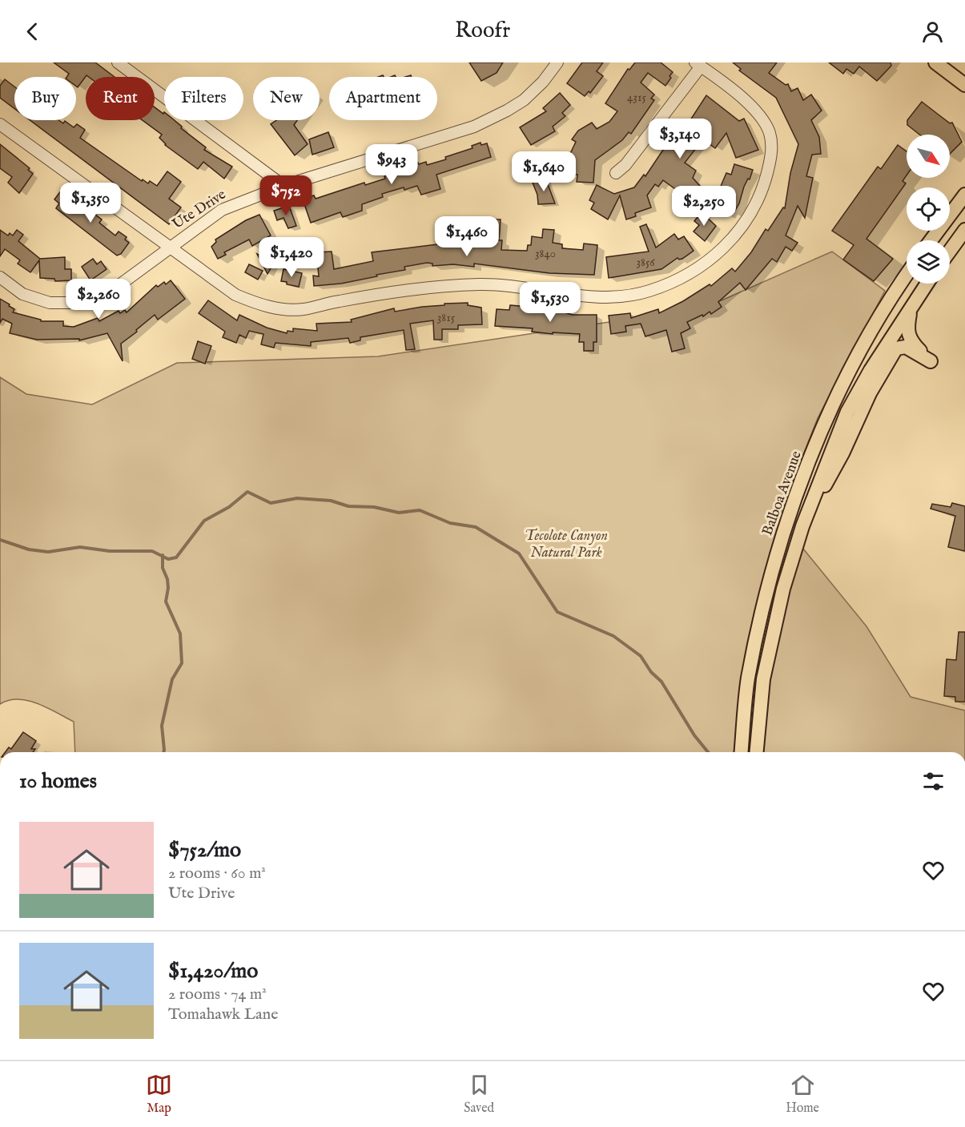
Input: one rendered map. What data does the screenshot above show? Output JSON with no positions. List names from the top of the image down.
{
  "streets": {
    "main road": ["Balboa Avenue"],
    "street": ["Ute Drive"]
  },
  "parks": ["Tecolote Canyon Natural Park"],
  "house_numbers": [
    "4315",
    "3840",
    "3856",
    "3815"
  ],
  "north": "bottom right",
  "page": {
    "header": "Roofr",
    "chip": [
      "Buy",
      "Rent",
      "Filters",
      "New",
      "Apartment"
    ],
    "price": [
      "$3,140",
      "$943",
      "$1,640",
      "$752",
      "$1,350",
      "$2,250",
      "$1,460",
      "$1,420",
      "$2,260",
      "$1,530"
    ],
    "heading": "10 homes",
    "list": [
      {
        "name": "$752/mo",
        "note": "2 rooms · 60 m² · Ute Drive"
      },
      {
        "name": "$1,420/mo",
        "note": "2 rooms · 74 m² · Tomahawk Lane"
      }
    ],
    "tabs": ["Map", "Saved", "Home"]
  }
}
